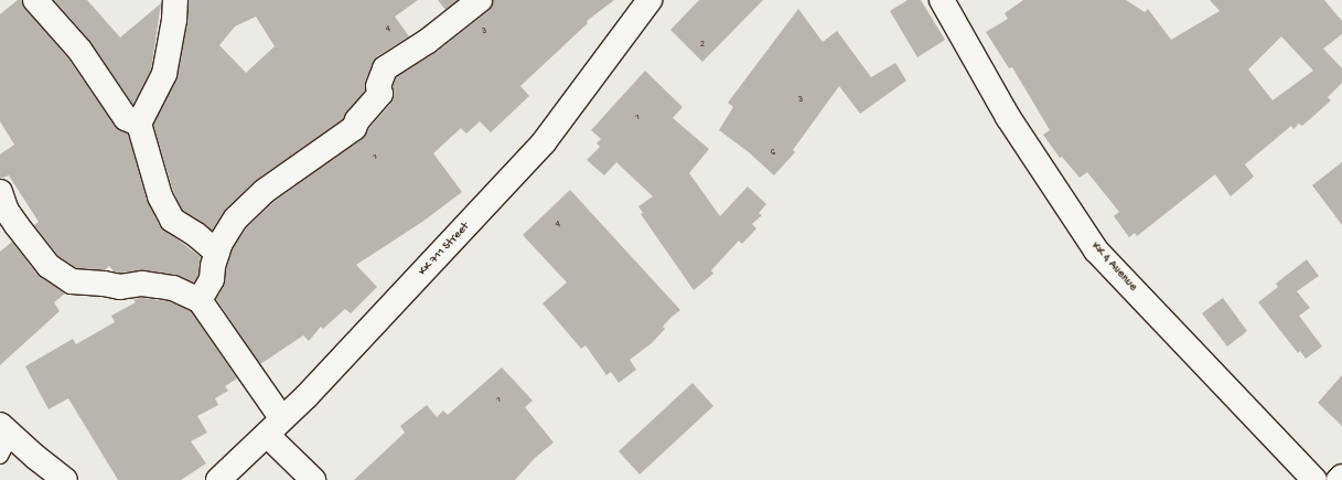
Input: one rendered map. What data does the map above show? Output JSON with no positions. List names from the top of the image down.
{
  "streets": {
    "street": ["KK 711 Street", "KK 4 Avenue"]
  },
  "house_numbers": [
    "4",
    "3",
    "2",
    "3",
    "1",
    "6",
    "1",
    "4",
    "1"
  ]
}
